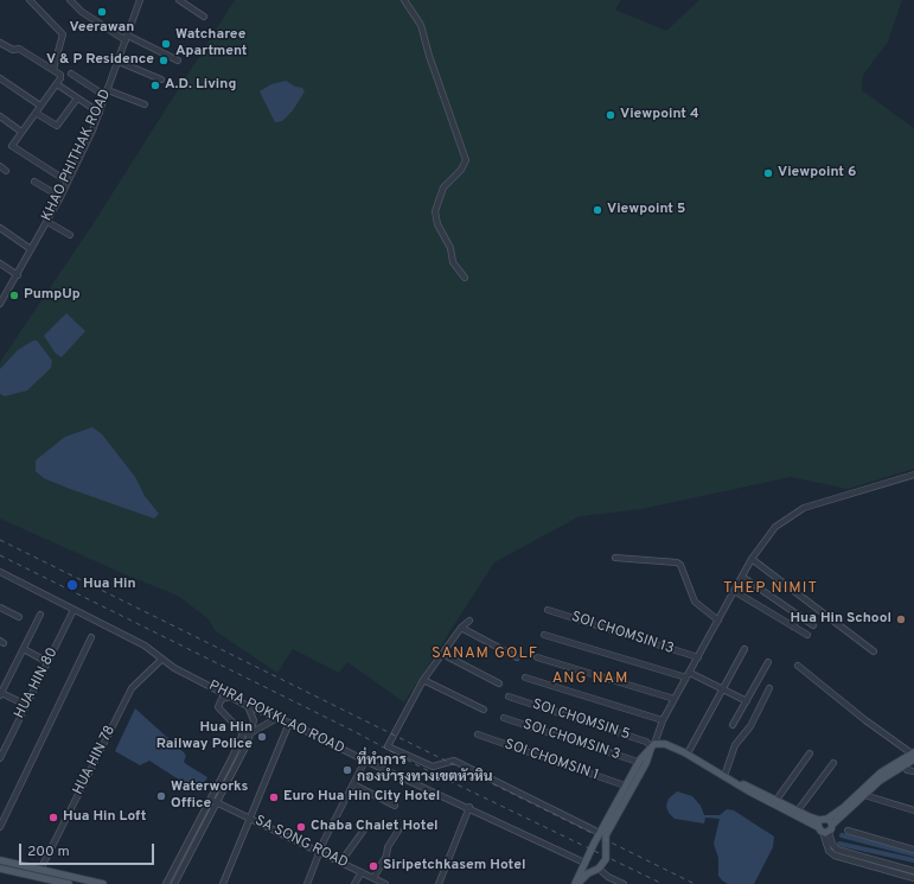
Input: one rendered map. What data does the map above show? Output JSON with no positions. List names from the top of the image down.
{
  "streets": {
    "street": [
      "KHAO PHITHAK ROAD",
      "SOI CHOMSIN 13",
      "HUA HIN 80",
      "PHRA POKKLAO ROAD",
      "SOI CHOMSIN 5",
      "SOI CHOMSIN 3",
      "HUA HIN 78",
      "SOI CHOMSIN 1",
      "SA SONG ROAD"
    ]
  },
  "crossings": [
    ["HUA HIN 80", "PHRA POKKLAO ROAD"],
    ["PHRA POKKLAO ROAD", "HUA HIN 78"]
  ],
  "districts": ["THEP NIMIT", "SANAM GOLF", "ANG NAM"],
  "places": [
    "Veerawan",
    "Watcharee Apartment",
    "V & P Residence",
    "A.D. Living",
    "Viewpoint 4",
    "Viewpoint 6",
    "Viewpoint 5",
    "PumpUp",
    "Hua Hin",
    "Hua Hin School",
    "Hua Hin Railway Police",
    "ที่ทำการ กองบำรุงทางเขตหัวหิน",
    "Waterworks Office",
    "Euro Hua Hin City Hotel",
    "Hua Hin Loft",
    "Chaba Chalet Hotel",
    "Siripetchkasem Hotel"
  ],
  "scale_bar": "200 m"
}
